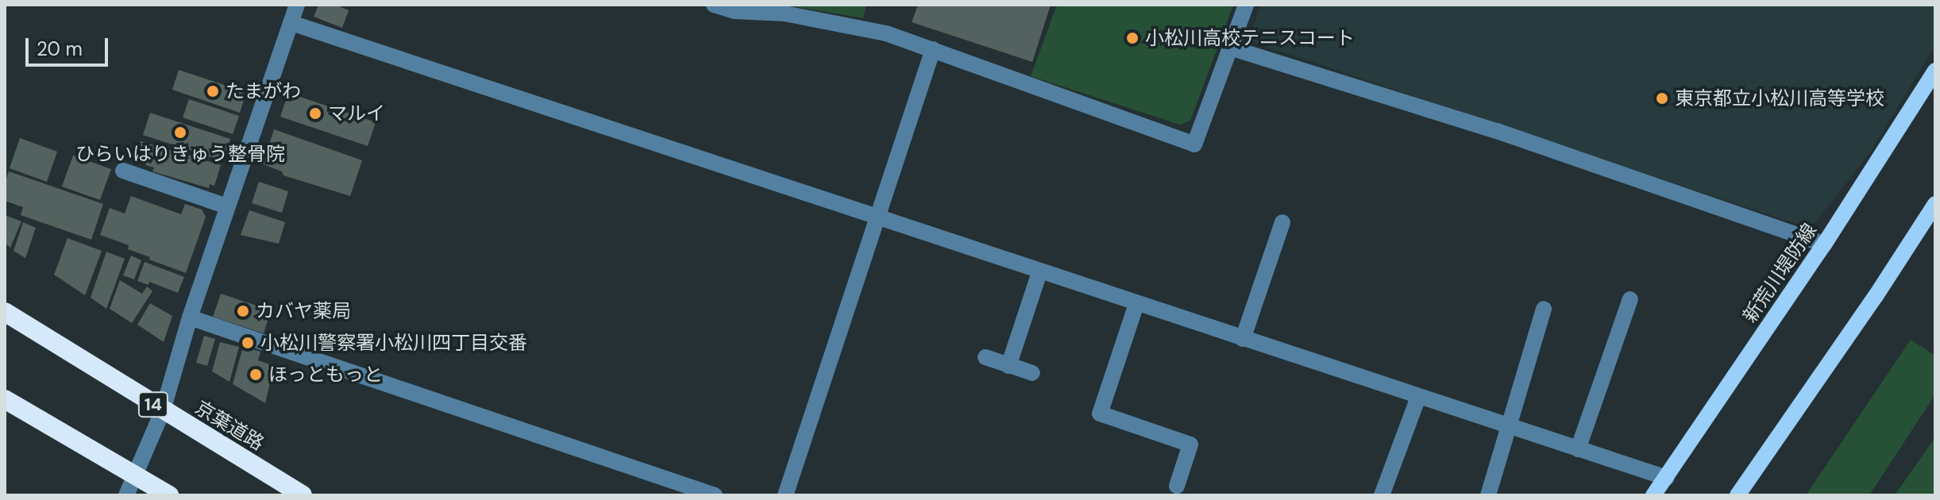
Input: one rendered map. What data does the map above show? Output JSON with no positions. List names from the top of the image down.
{
  "streets": {
    "highway": ["14", "京葉道路"],
    "main road": ["新荒川堤防線"]
  },
  "places": [
    "小松川高校テニスコート",
    "たまがわ",
    "東京都立小松川高等学校",
    "マルイ",
    "ひらいはりきゅう整骨院",
    "カバヤ薬局",
    "小松川警察署小松川四丁目交番",
    "ほっともっと"
  ],
  "scale_bar": "20 m"
}
